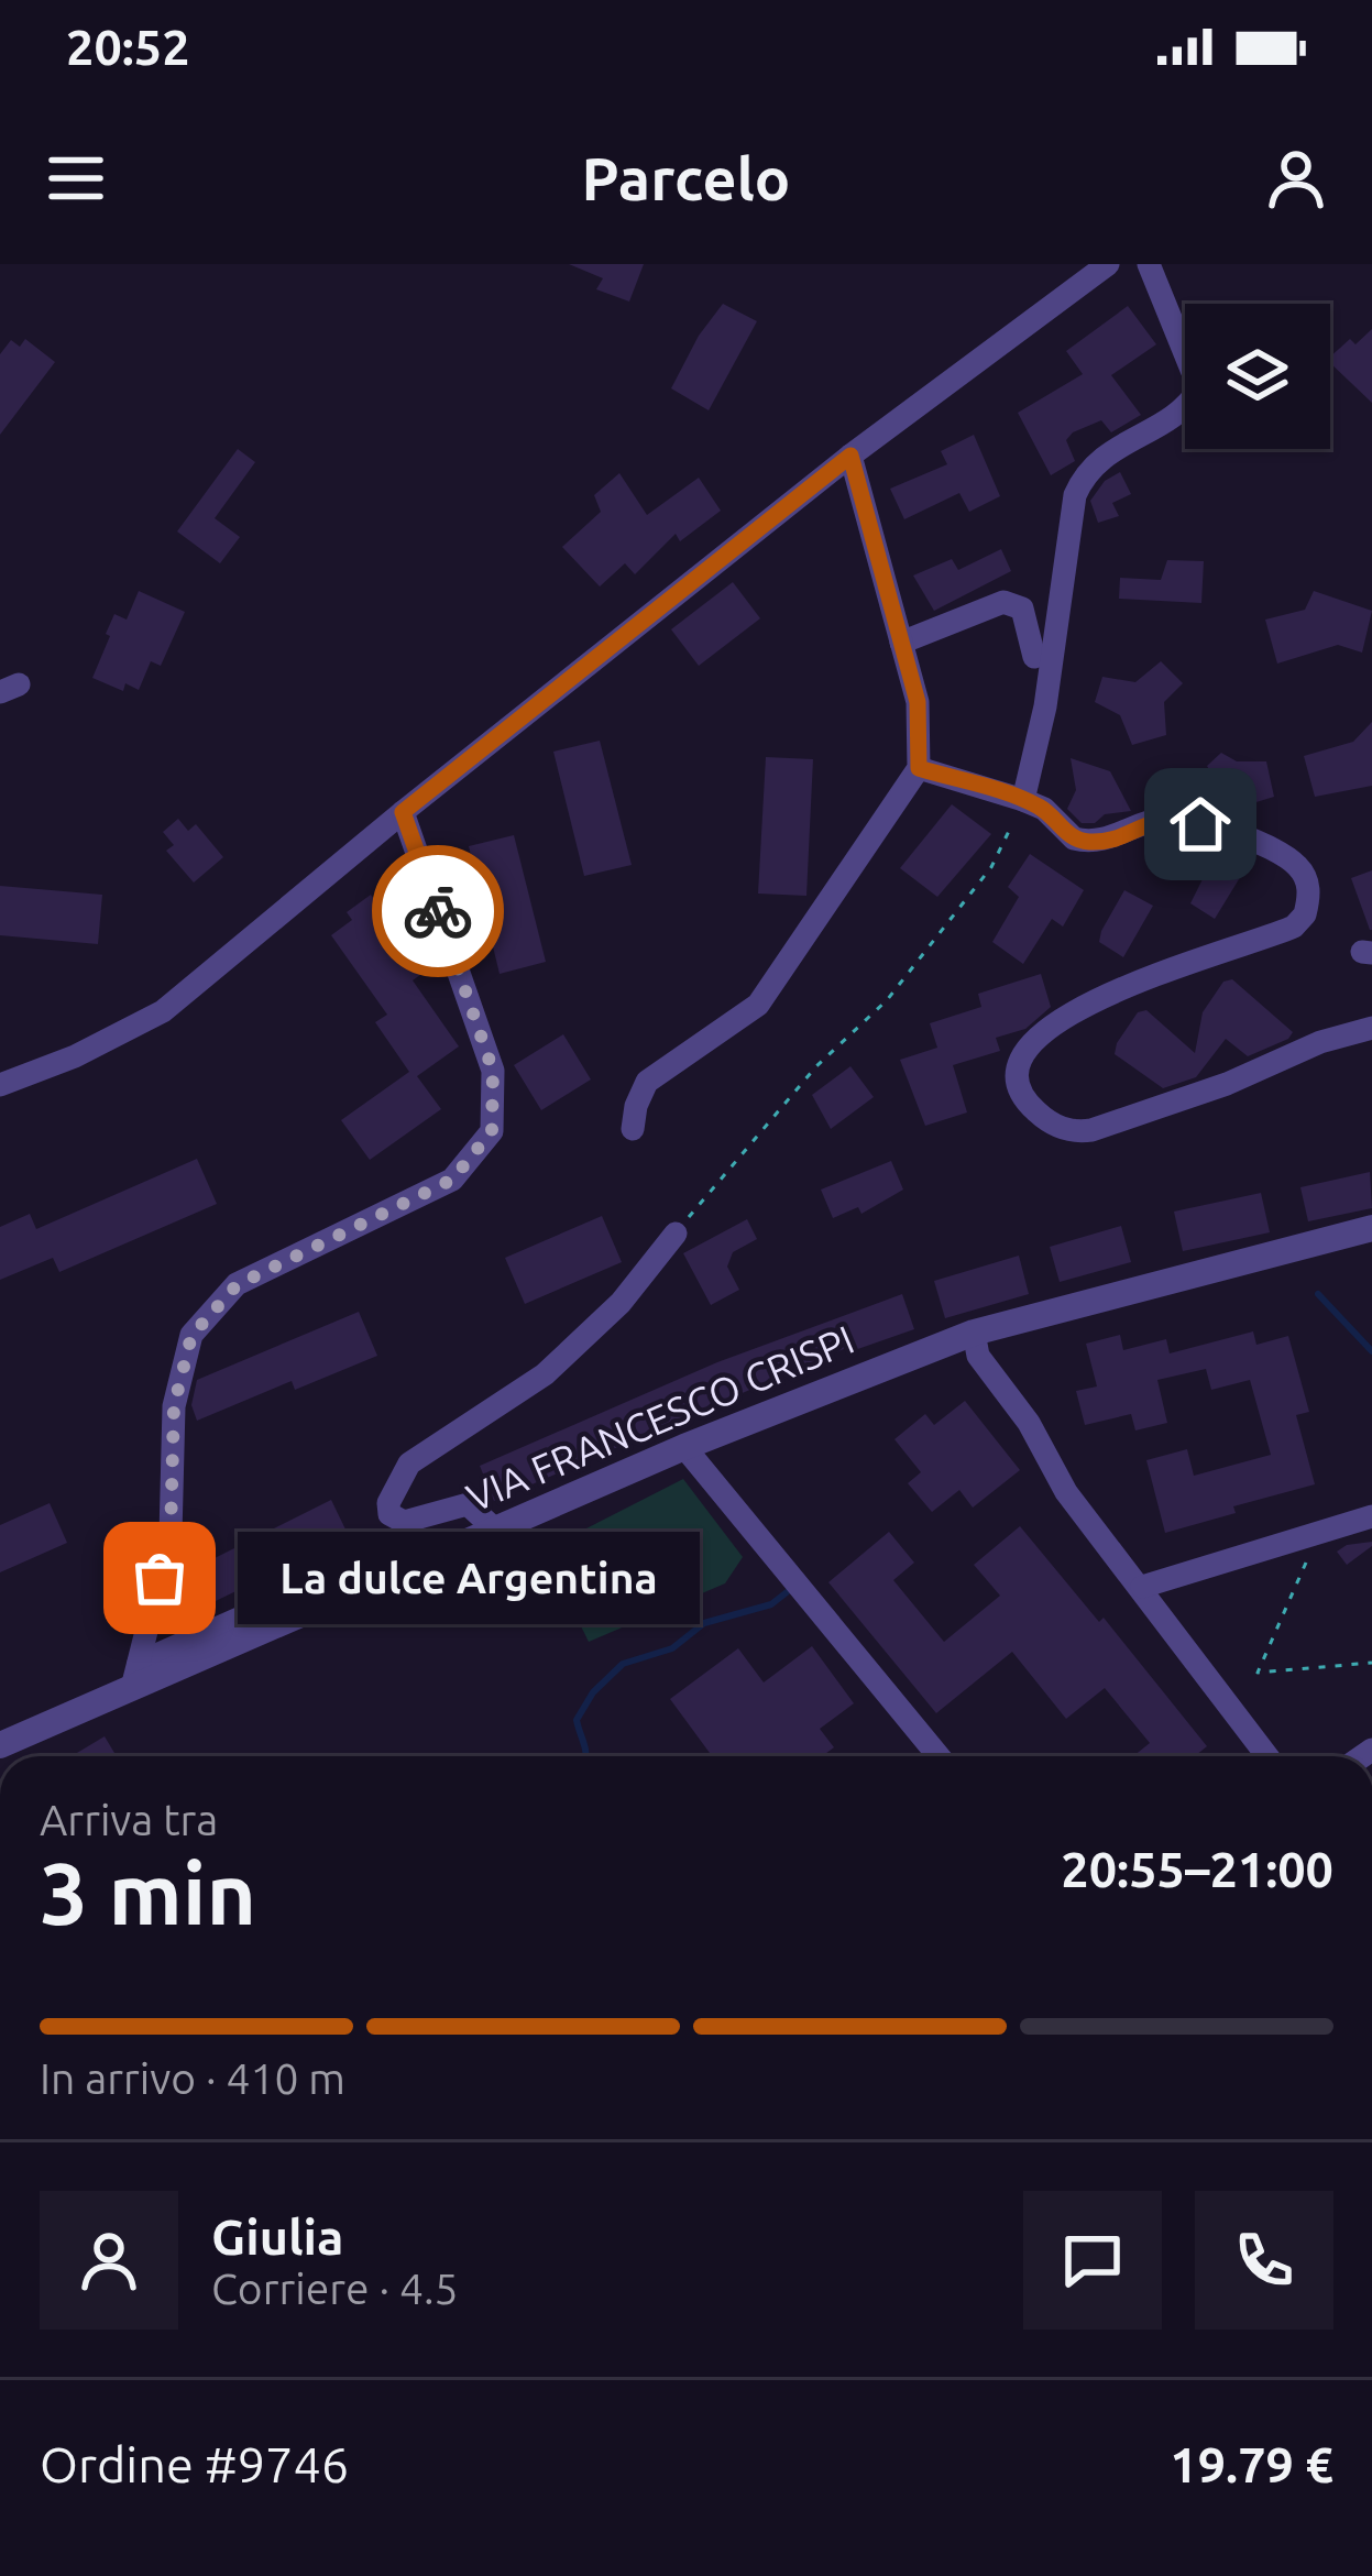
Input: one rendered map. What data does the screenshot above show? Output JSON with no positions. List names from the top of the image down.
{
  "streets": {
    "street": ["VIA FRANCESCO CRISPI"]
  },
  "places": ["La dulce Argentina"],
  "page": {
    "status": "20:52",
    "header": "Parcelo",
    "bubble": "La dulce Argentina",
    "heading": ["3 min", "Arriva tra", "20:55–21:00"],
    "panel": [
      "Giulia",
      "Corriere · 4.5",
      "Ordine #9746",
      "19.79 €"
    ],
    "bar": "In arrivo · 410 m"
  }
}
